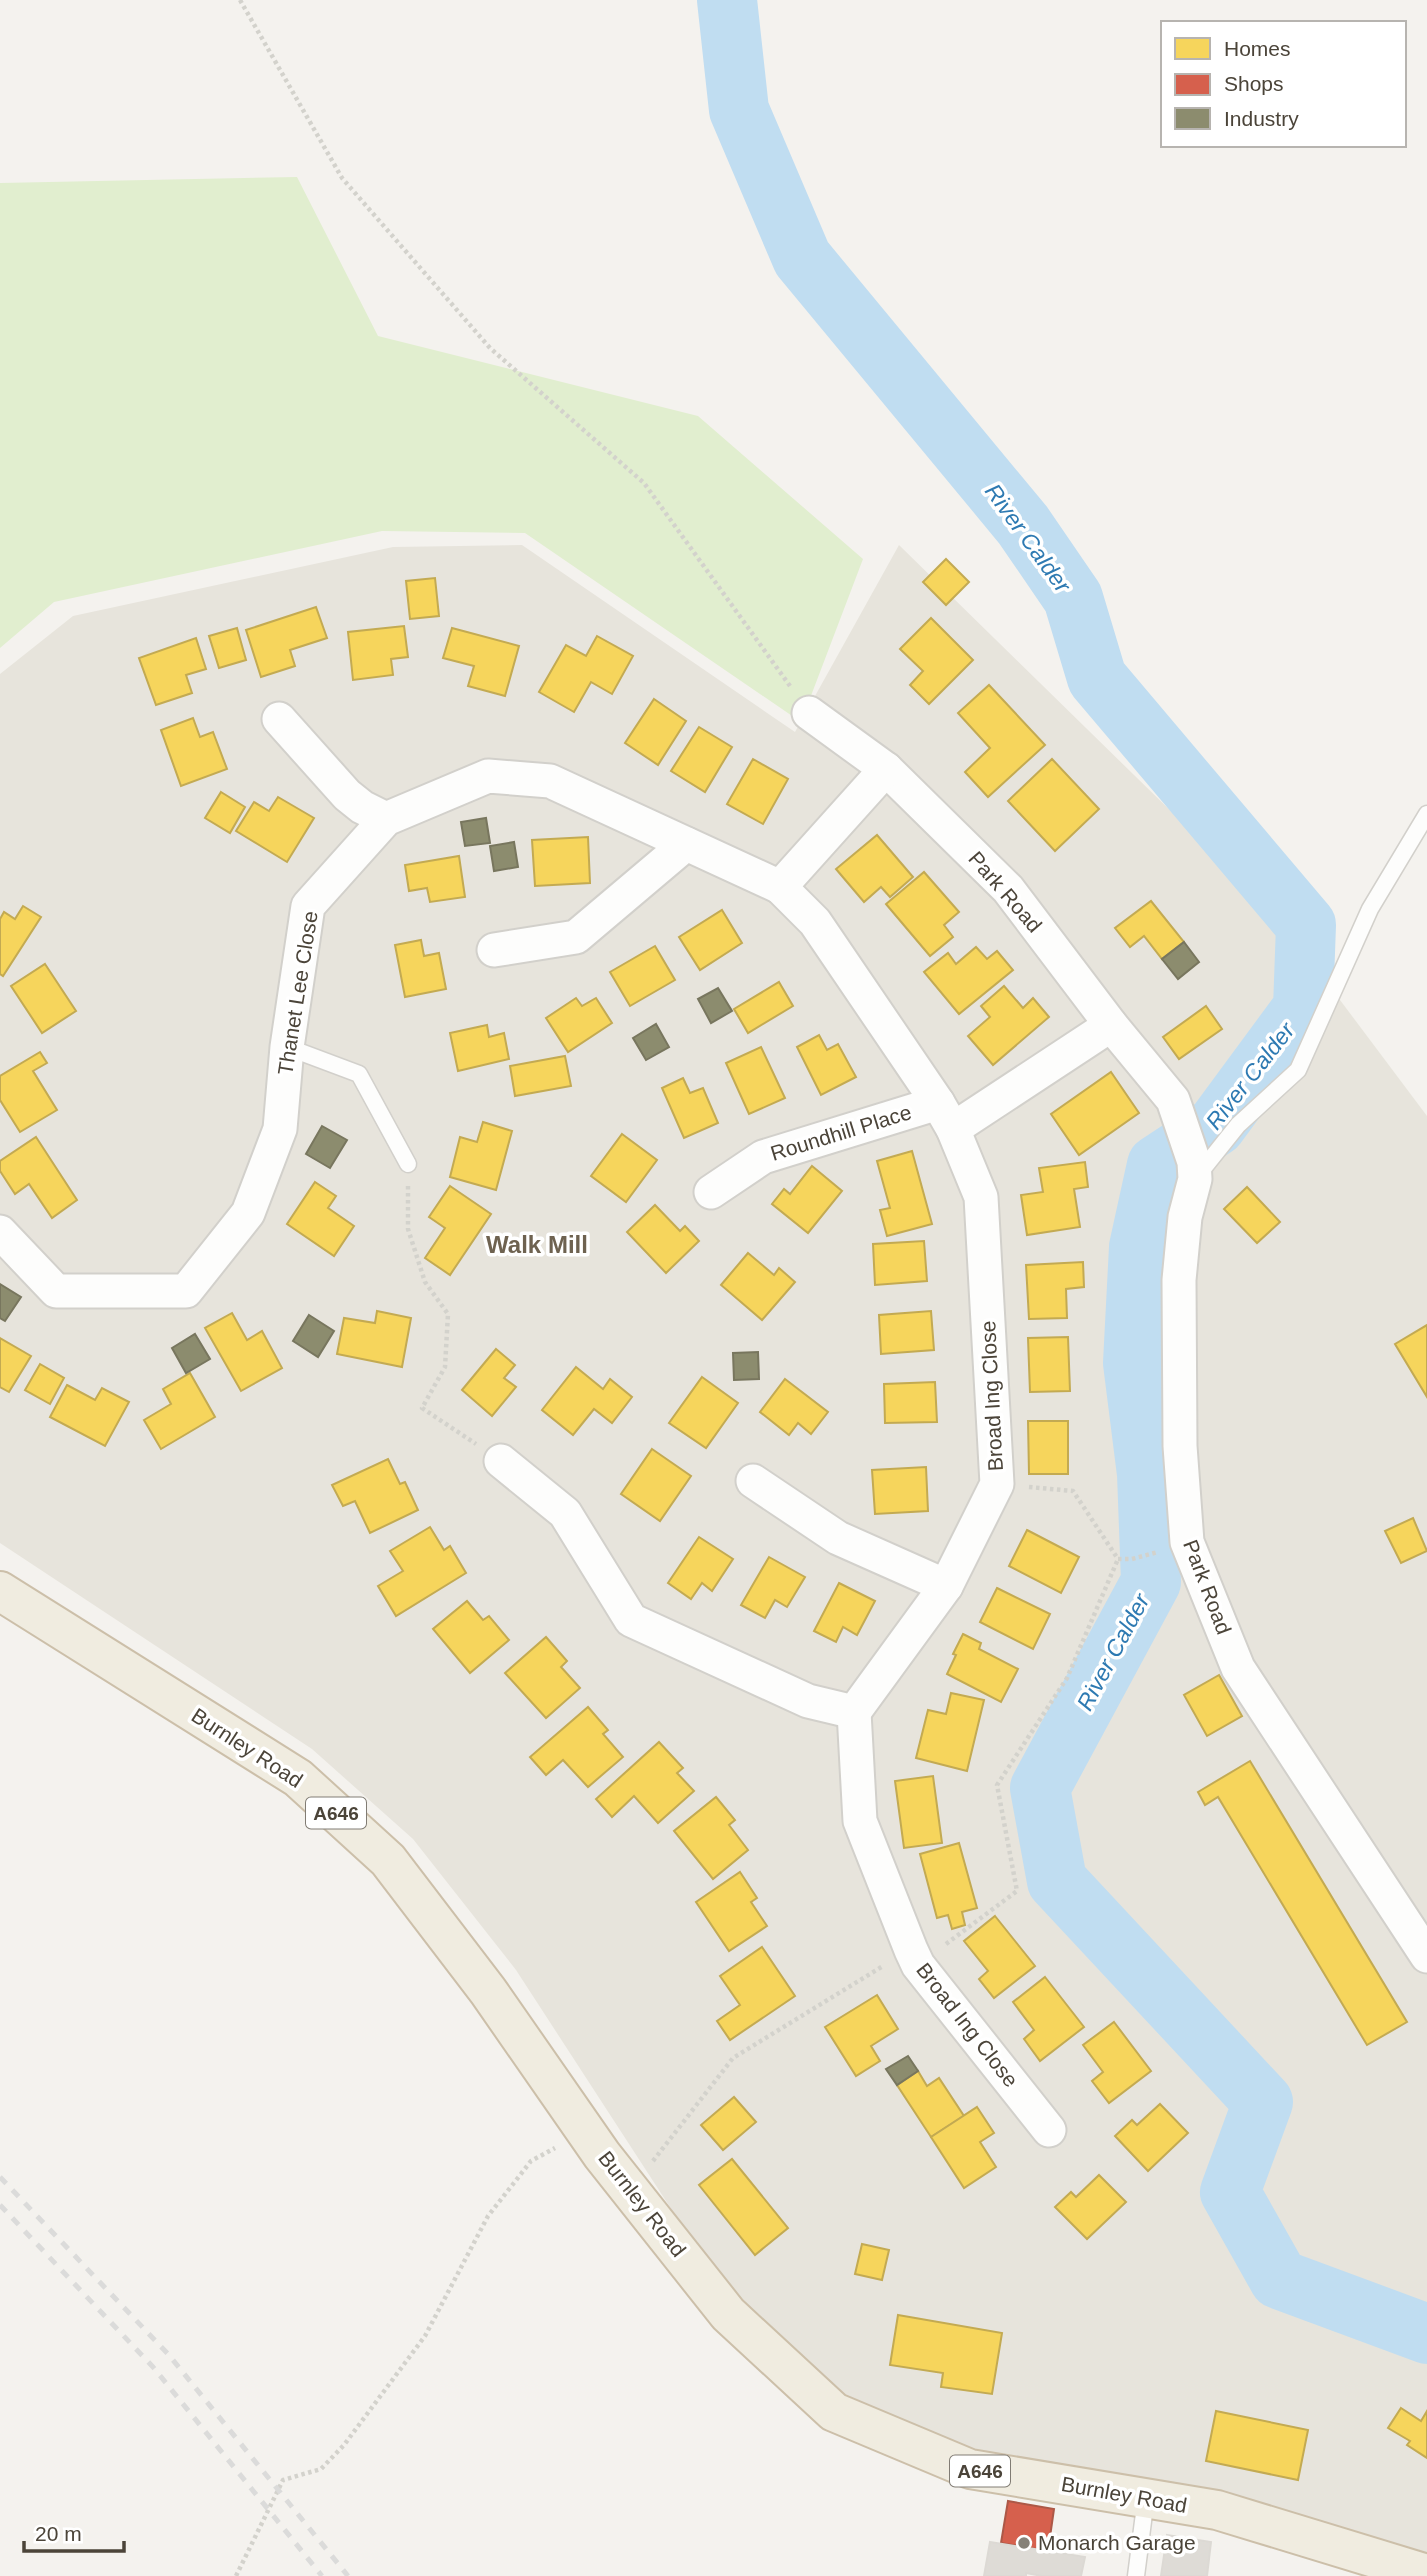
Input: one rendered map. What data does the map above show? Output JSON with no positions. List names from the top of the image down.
{
  "streets": {
    "highway": ["Burnley Road", "A646"],
    "street": [
      "Park Road",
      "Thanet Lee Close",
      "Roundhill Place",
      "Broad Ing Close"
    ]
  },
  "crossings": [
    ["Thanet Lee Close", "Broad Ing Close"],
    ["Roundhill Place", "Broad Ing Close"]
  ],
  "districts": ["Walk Mill"],
  "water": ["River Calder"],
  "places": ["Monarch Garage"],
  "legend": ["Homes", "Shops", "Industry"],
  "scale_bar": "20 m"
}
